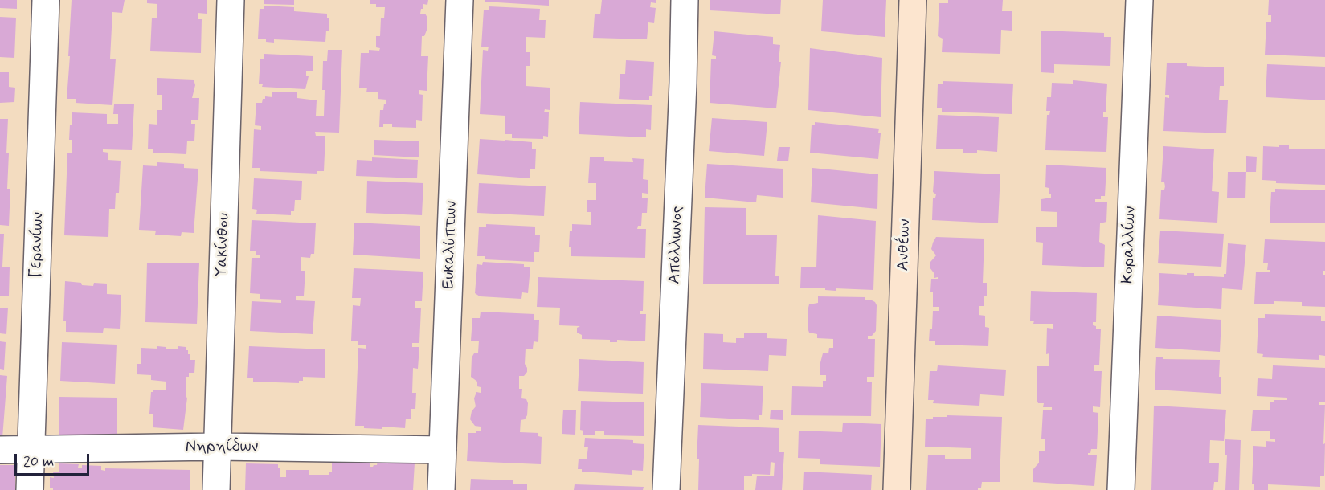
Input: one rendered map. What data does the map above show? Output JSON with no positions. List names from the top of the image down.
{
  "streets": {
    "street": [
      "Γερανίων",
      "Υακίνθου",
      "Ευκαλύπτων",
      "Απόλλωνος",
      "Ανθέων",
      "Κοραλλίων",
      "Νηρηίδων"
    ]
  },
  "crossings": [
    ["Γερανίων", "Νηρηίδων"],
    ["Υακίνθου", "Νηρηίδων"],
    ["Ευκαλύπτων", "Νηρηίδων"]
  ],
  "scale_bar": "20 m"
}
